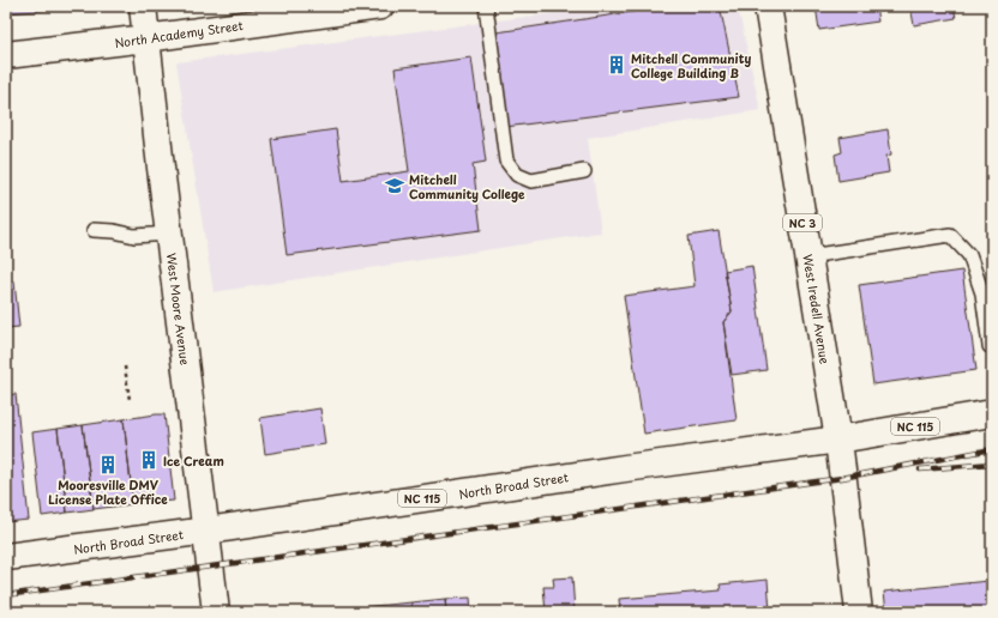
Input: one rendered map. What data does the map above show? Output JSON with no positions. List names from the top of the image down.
{
  "streets": {
    "main road": [
      "North Academy Street",
      "NC 3",
      "West Moore Avenue",
      "West Iredell Avenue",
      "NC 115",
      "North Broad Street"
    ]
  },
  "crossings": [
    ["North Academy Street", "West Moore Avenue"],
    ["West Moore Avenue", "North Broad Street"],
    ["West Iredell Avenue", "North Broad Street"]
  ],
  "places": {
    "building": ["Mitchell Community College Building B", "Ice Cream", "Mooresville DMV License Plate Office"],
    "school or university": ["Mitchell Community College"]
  }
}
